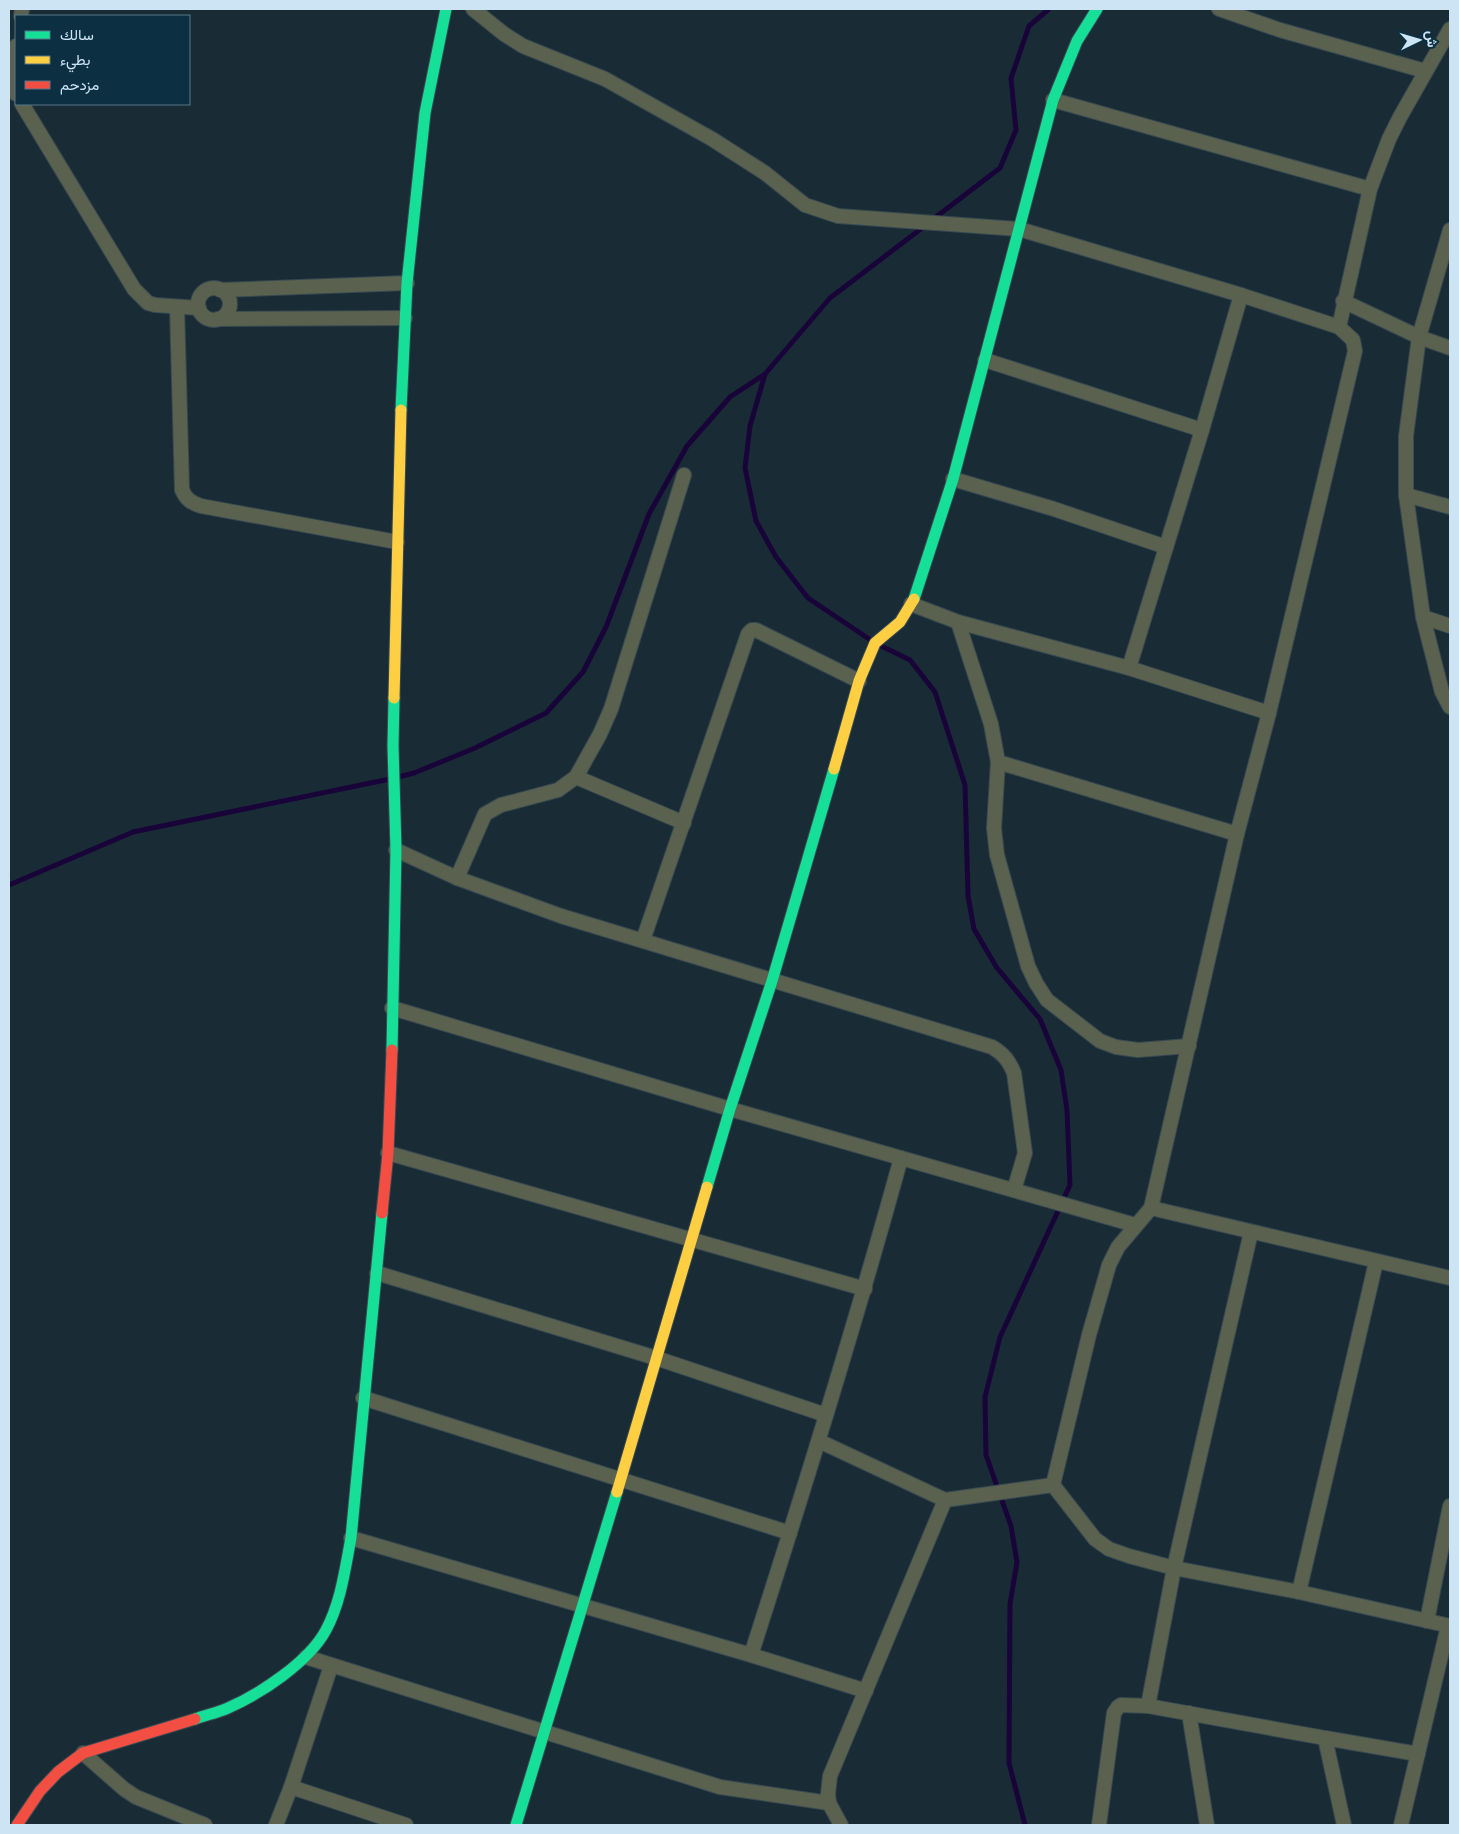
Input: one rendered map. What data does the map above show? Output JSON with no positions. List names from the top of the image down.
{
  "legend": ["سالك", "بطيء", "مزدحم"],
  "north": "right"
}
